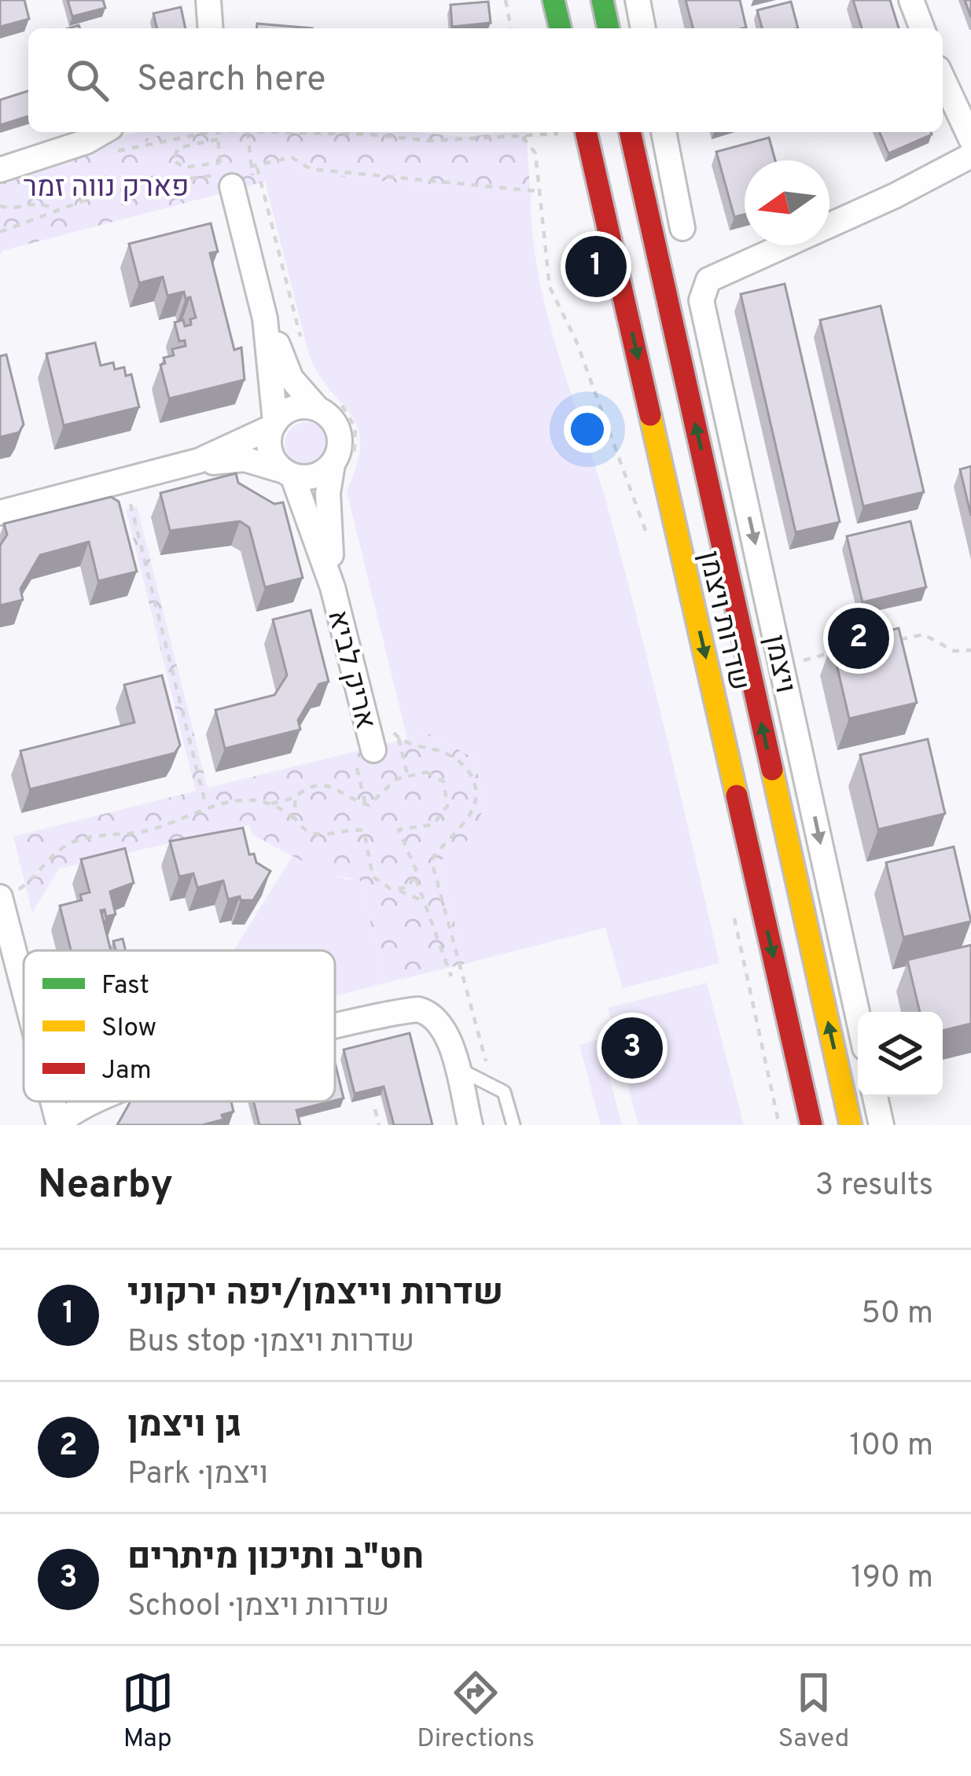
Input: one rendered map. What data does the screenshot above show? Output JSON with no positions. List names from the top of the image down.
{
  "streets": {
    "main road": ["שדרות ויצמן"],
    "street": ["ויצמן", "אריק לביא"]
  },
  "one_way": ["ויצמן"],
  "parks": ["פארק נווה זמר"],
  "legend": ["Fast", "Slow", "Jam"],
  "north": "left",
  "page": {
    "search": "Search here",
    "pins": ["1", "2", "3"],
    "heading": ["Nearby", "3 results"],
    "list": [
      {
        "mark": "1",
        "name": "שדרות וייצמן/יפה ירקוני",
        "note": "Bus stop · שדרות ויצמן",
        "value": "50 m"
      },
      {
        "mark": "2",
        "name": "גן ויצמן",
        "note": "Park · ויצמן",
        "value": "100 m"
      },
      {
        "mark": "3",
        "name": "חט\"ב ותיכון מיתרים",
        "note": "School · שדרות ויצמן",
        "value": "190 m"
      }
    ],
    "nav": ["Map", "Directions", "Saved"]
  }
}
